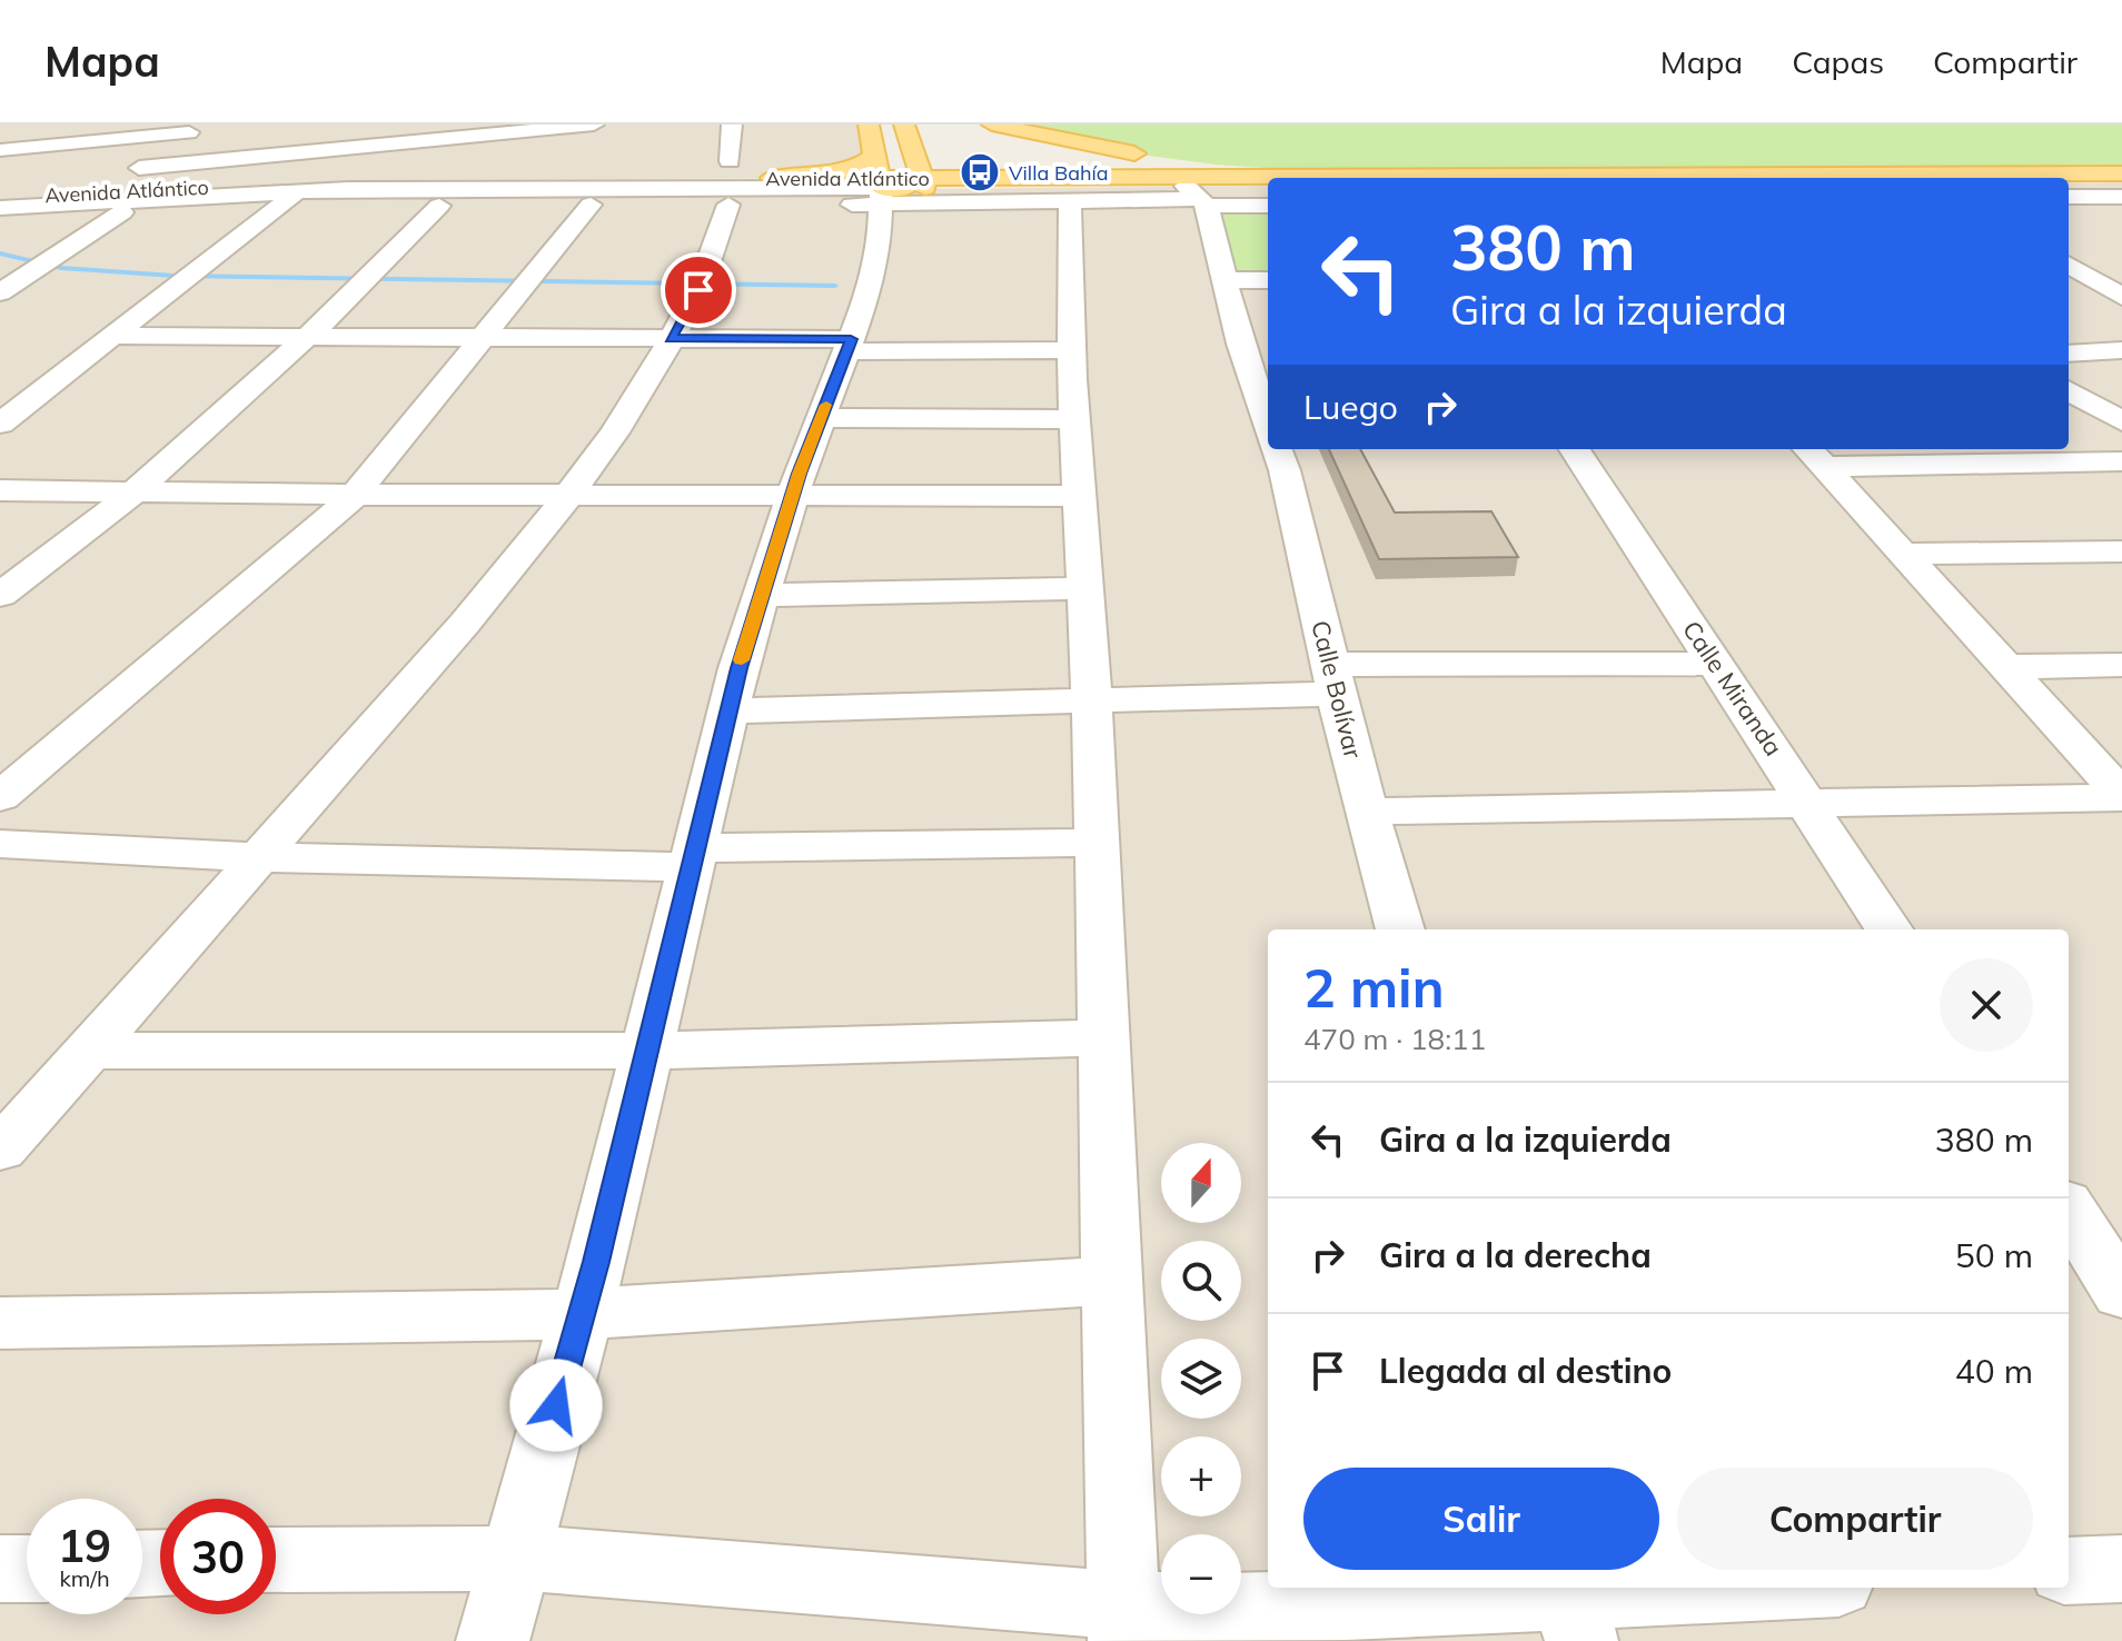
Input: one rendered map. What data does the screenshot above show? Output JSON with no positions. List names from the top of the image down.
{
  "streets": {
    "main road": ["Avenida Atlántico"],
    "street": ["Calle Miranda", "Calle Bolívar"]
  },
  "places": {
    "bus stop": ["Villa Bahía"]
  },
  "north": "top",
  "page": {
    "header": "Mapa",
    "nav": ["Mapa", "Capas", "Compartir"],
    "turn": ["380 m", "Gira a la izquierda"],
    "then": "Luego",
    "heading": ["2 min", "470 m · 18:11"],
    "list": [
      {
        "name": "Gira a la izquierda",
        "value": "380 m"
      },
      {
        "name": "Gira a la derecha",
        "value": "50 m"
      },
      {
        "name": "Llegada al destino",
        "value": "40 m"
      }
    ],
    "map_buttons": ["+", "−"],
    "buttons": ["Salir", "Compartir"],
    "speed": "19 km/h",
    "limit": "30"
  }
}
